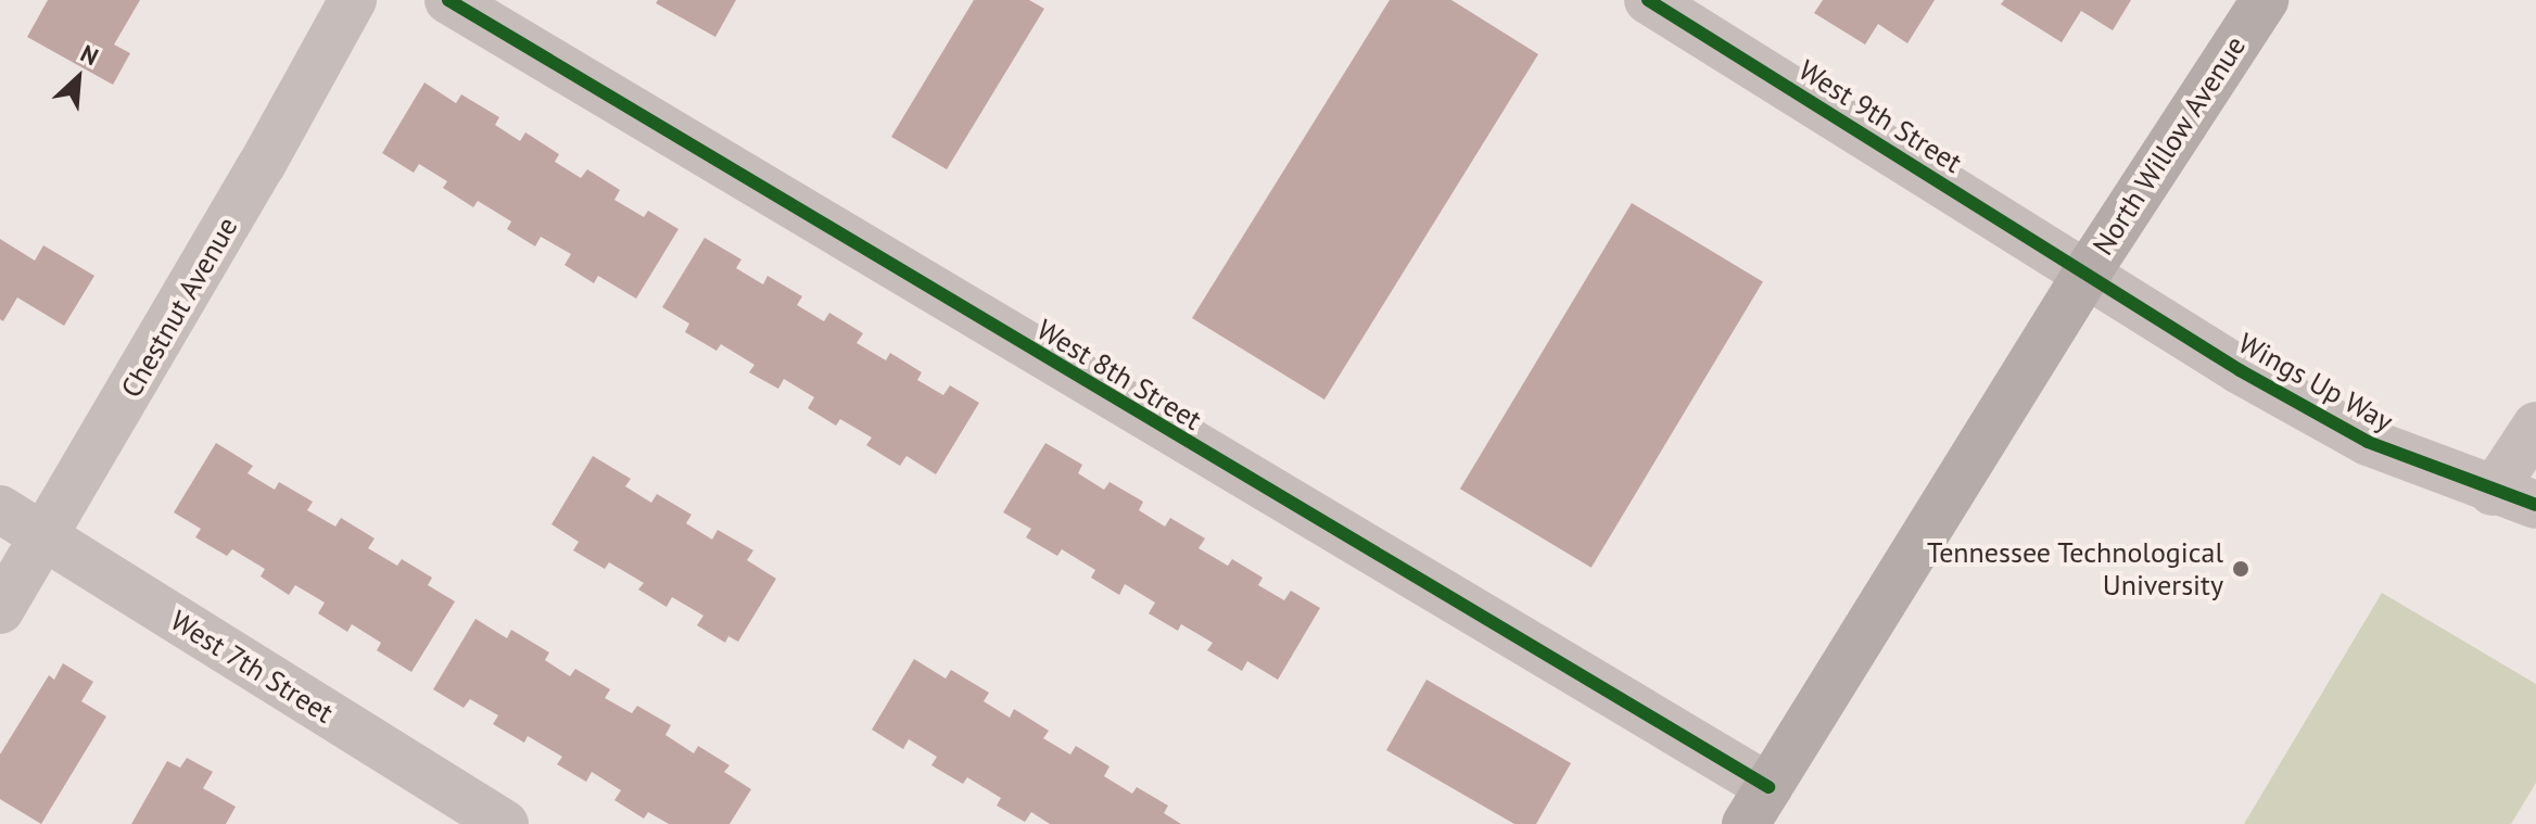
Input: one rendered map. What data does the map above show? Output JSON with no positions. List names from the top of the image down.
{
  "streets": {
    "main road": ["North Willow Avenue"],
    "street": [
      "West 9th Street",
      "Chestnut Avenue",
      "West 8th Street",
      "Wings Up Way",
      "West 7th Street"
    ]
  },
  "crossings": [
    ["West 9th Street", "North Willow Avenue"],
    ["West 9th Street", "Wings Up Way"],
    ["North Willow Avenue", "West 8th Street"],
    ["North Willow Avenue", "Wings Up Way"],
    ["Chestnut Avenue", "West 7th Street"]
  ],
  "places": ["Tennessee Technological University"],
  "north": "top right"
}
